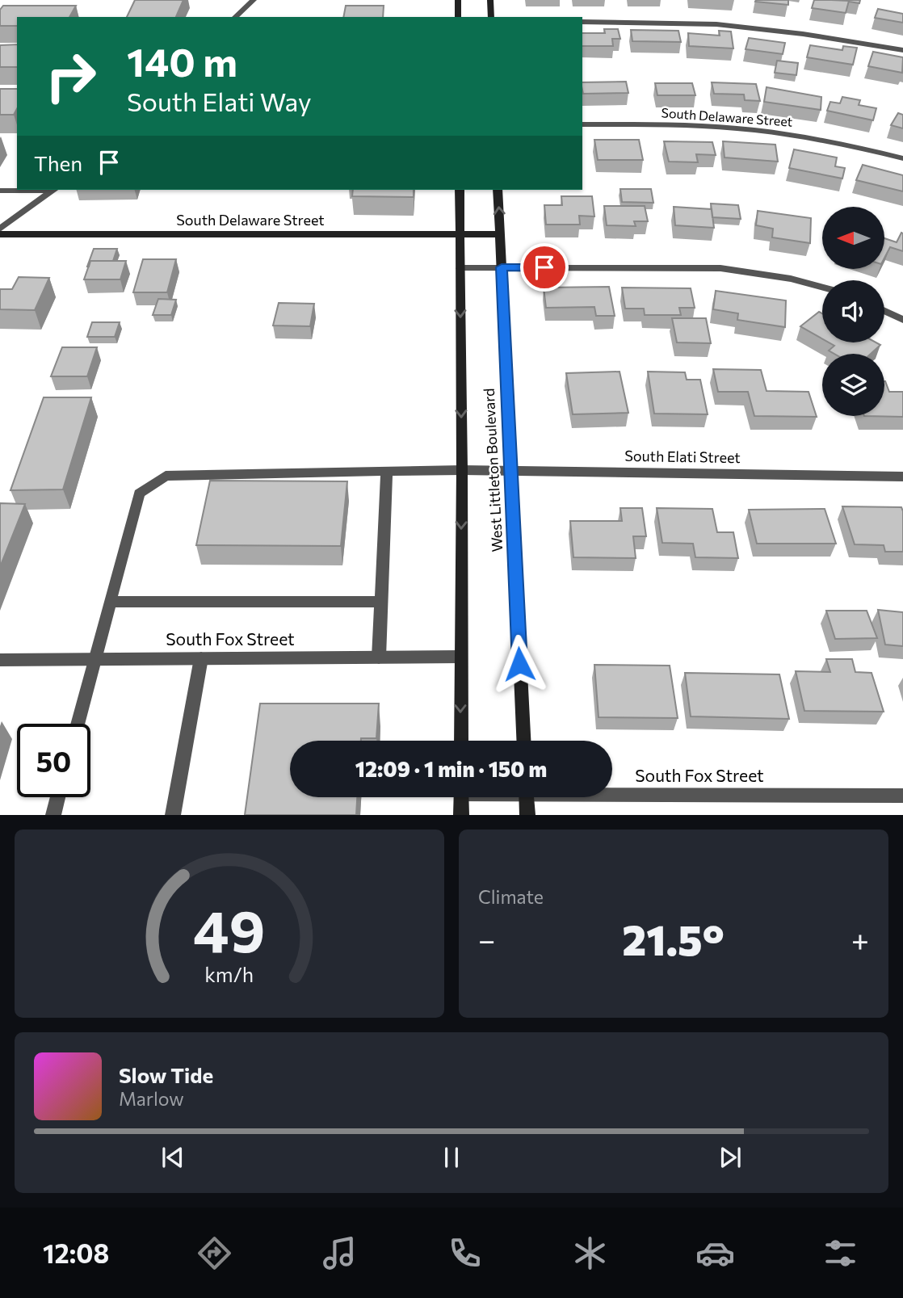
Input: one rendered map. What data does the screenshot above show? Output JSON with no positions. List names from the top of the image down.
{
  "streets": {
    "main road": ["South Delaware Street", "West Littleton Boulevard"],
    "street": ["South Elati Street", "South Fox Street"]
  },
  "crossings": [
    ["South Delaware Street", "West Littleton Boulevard"],
    ["South Elati Street", "West Littleton Boulevard"],
    ["South Elati Street", "South Fox Street"],
    ["West Littleton Boulevard", "South Fox Street"]
  ],
  "north": "left",
  "page": {
    "turn": ["140 m", "South Elati Way"],
    "then": "Then",
    "limit": "50",
    "trip": "12:09 · 1 min · 150 m",
    "tile": "Climate",
    "heat": ["−", "21.5°", "+"],
    "song": ["Slow Tide", "Marlow"],
    "tabs": "12:08",
    "gauge": ["49", "km/h"]
  }
}
